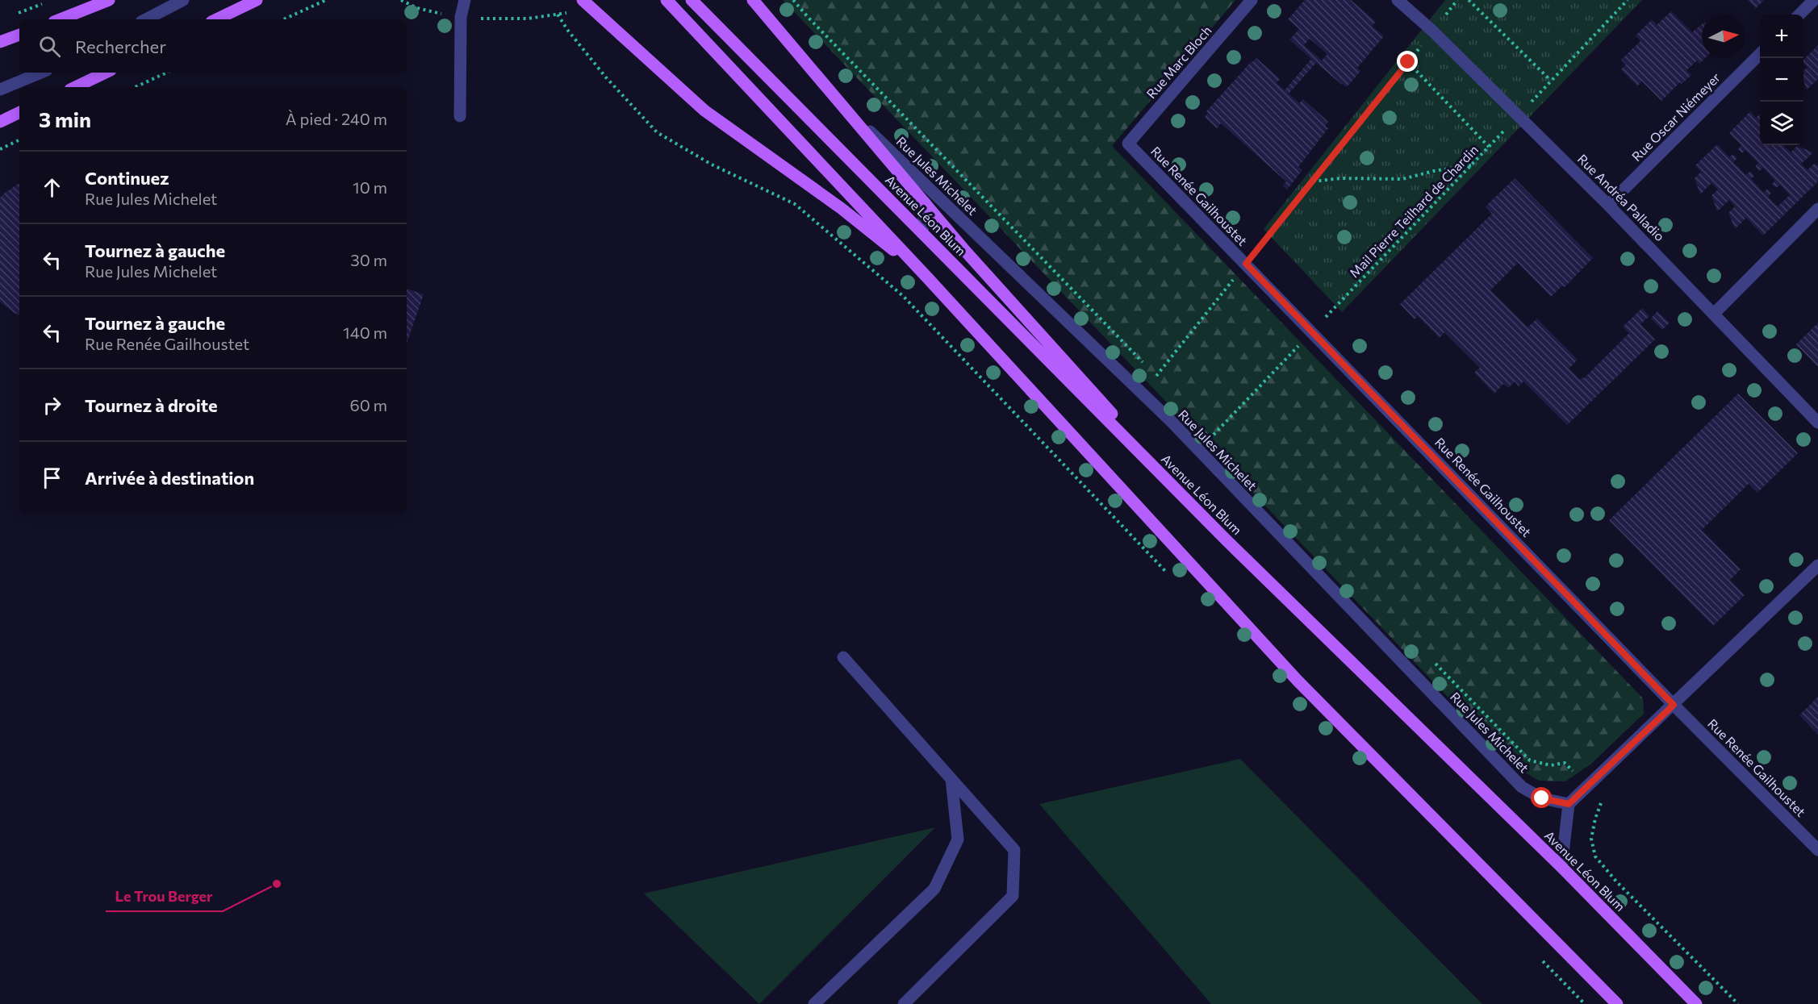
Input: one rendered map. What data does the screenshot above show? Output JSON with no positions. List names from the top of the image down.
{
  "streets": {
    "main road": ["Avenue Léon Blum"],
    "street": [
      "Rue Marc Bloch",
      "Rue Oscar Niémeyer",
      "Rue Jules Michelet",
      "Rue Renée Gailhoustet",
      "Rue Andréa Palladio"
    ],
    "path": ["Mail Pierre Teilhard de Chardin"]
  },
  "crossings": [
    ["Rue Marc Bloch", "Rue Renée Gailhoustet"],
    ["Rue Oscar Niémeyer", "Rue Andréa Palladio"],
    ["Rue Renée Gailhoustet", "Mail Pierre Teilhard de Chardin"],
    ["Rue Andréa Palladio", "Mail Pierre Teilhard de Chardin"]
  ],
  "places": ["Le Trou Berger"],
  "north": "right",
  "page": {
    "map_buttons": ["+", "−"],
    "search": "Rechercher",
    "heading": ["3 min", "À pied · 240 m"],
    "list": [
      ["Continuez", "Rue Jules Michelet", "10 m"],
      ["Tournez à gauche", "Rue Jules Michelet", "30 m"],
      ["Tournez à gauche", "Rue Renée Gailhoustet", "140 m"],
      ["Tournez à droite", "60 m"],
      "Arrivée à destination"
    ]
  }
}
